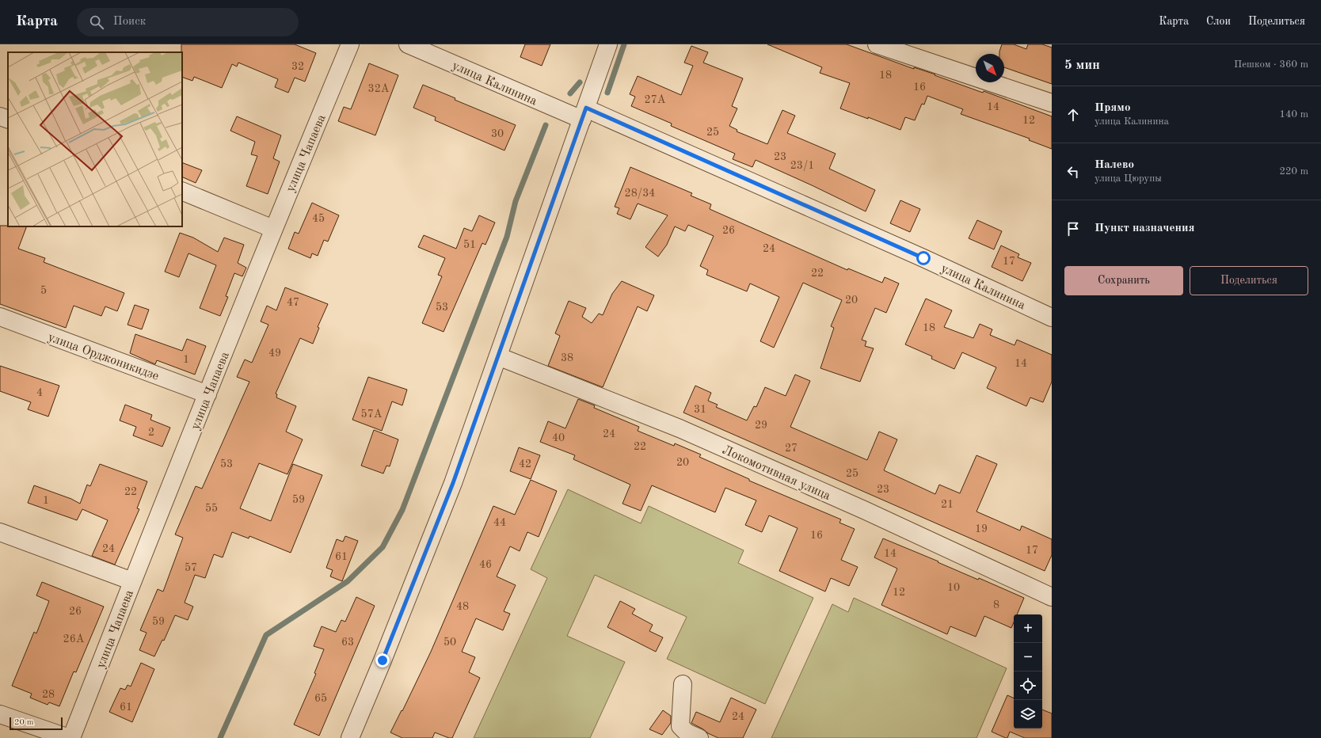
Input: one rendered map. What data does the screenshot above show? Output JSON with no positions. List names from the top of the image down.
{
  "streets": {
    "street": [
      "улица Калинина",
      "улица Чапаева",
      "улица Орджоникидзе",
      "Локомотивная улица"
    ]
  },
  "crossings": [
    ["улица Чапаева", "улица Орджоникидзе"]
  ],
  "house_numbers": [
    "32",
    "18",
    "16",
    "32А",
    "27А",
    "14",
    "12",
    "25",
    "30",
    "23",
    "23/1",
    "28/34",
    "45",
    "26",
    "51",
    "24",
    "17",
    "22",
    "5",
    "20",
    "47",
    "53",
    "18",
    "49",
    "38",
    "1",
    "14",
    "4",
    "31",
    "57А",
    "29",
    "2",
    "24",
    "40",
    "22",
    "27",
    "20",
    "53",
    "42",
    "25",
    "23",
    "22",
    "59",
    "1",
    "21",
    "55",
    "44",
    "19",
    "16",
    "24",
    "17",
    "14",
    "61",
    "46",
    "57",
    "10",
    "12",
    "8",
    "48",
    "26",
    "59",
    "26А",
    "63",
    "50",
    "28",
    "65",
    "61",
    "24"
  ],
  "scale_bar": "20 m",
  "north": "bottom right",
  "page": {
    "header": "Карта",
    "search": "Поиск",
    "nav": ["Карта", "Слои", "Поделиться"],
    "heading": ["5 мин", "Пешком · 360 m"],
    "list": [
      ["Прямо", "улица Калинина", "140 m"],
      ["Налево", "улица Цюрупы", "220 m"],
      "Пункт назначения"
    ],
    "buttons": ["Сохранить", "Поделиться"],
    "map_buttons": ["+", "−"],
    "scale": "20 m"
  }
}
